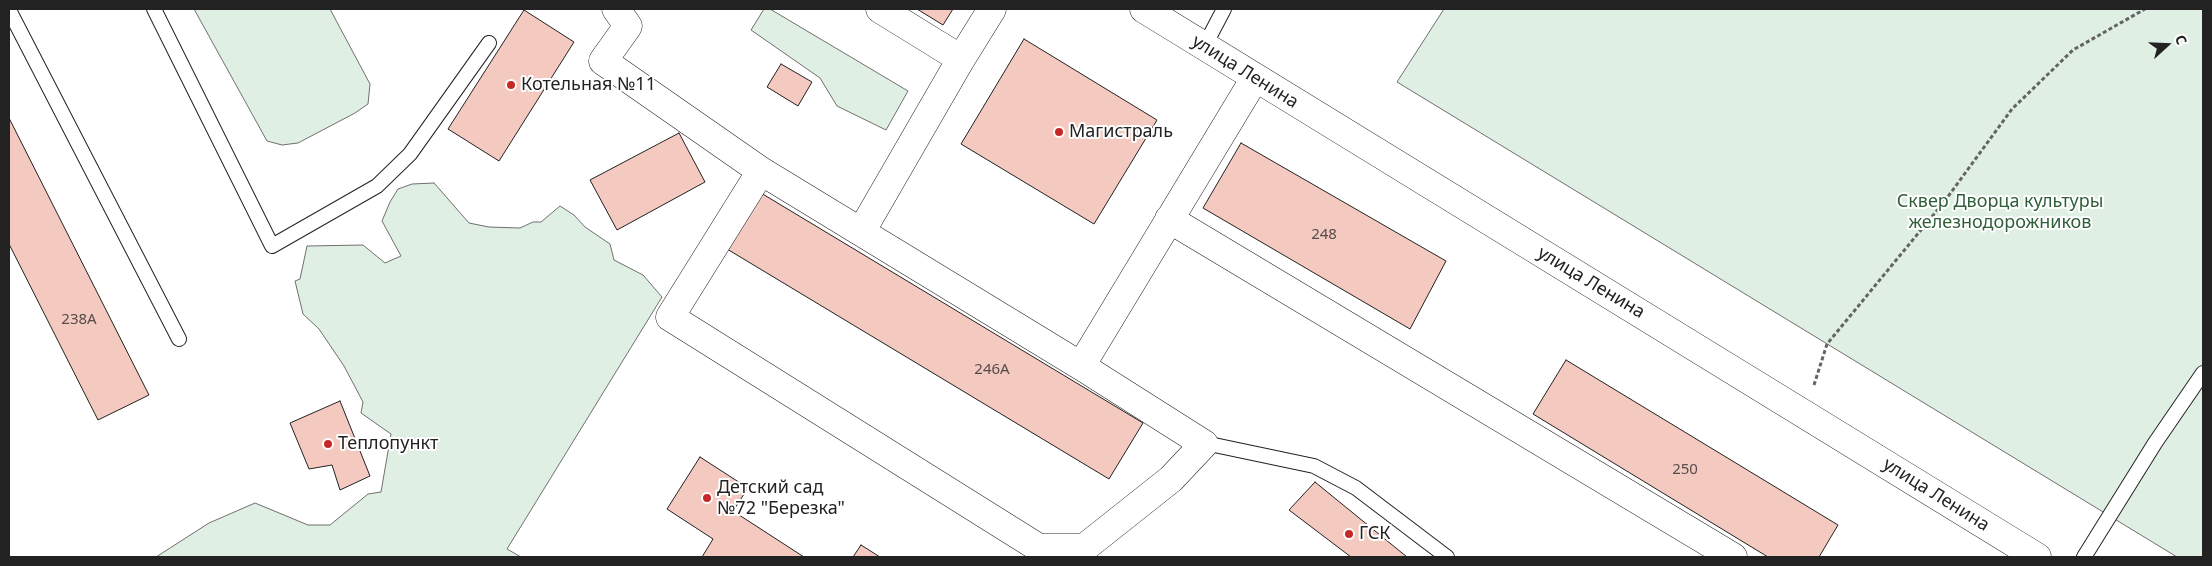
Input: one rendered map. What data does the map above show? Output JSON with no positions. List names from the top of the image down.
{
  "streets": {
    "street": ["улица Ленина"]
  },
  "parks": ["Сквер Дворца культуры железнодорожников"],
  "places": [
    "Котельная №11",
    "Магистраль",
    "Теплопункт",
    "Детский сад №72 \"Березка\"",
    "ГСК"
  ],
  "house_numbers": [
    "248",
    "238А",
    "246А",
    "250"
  ],
  "north": "right"
}
